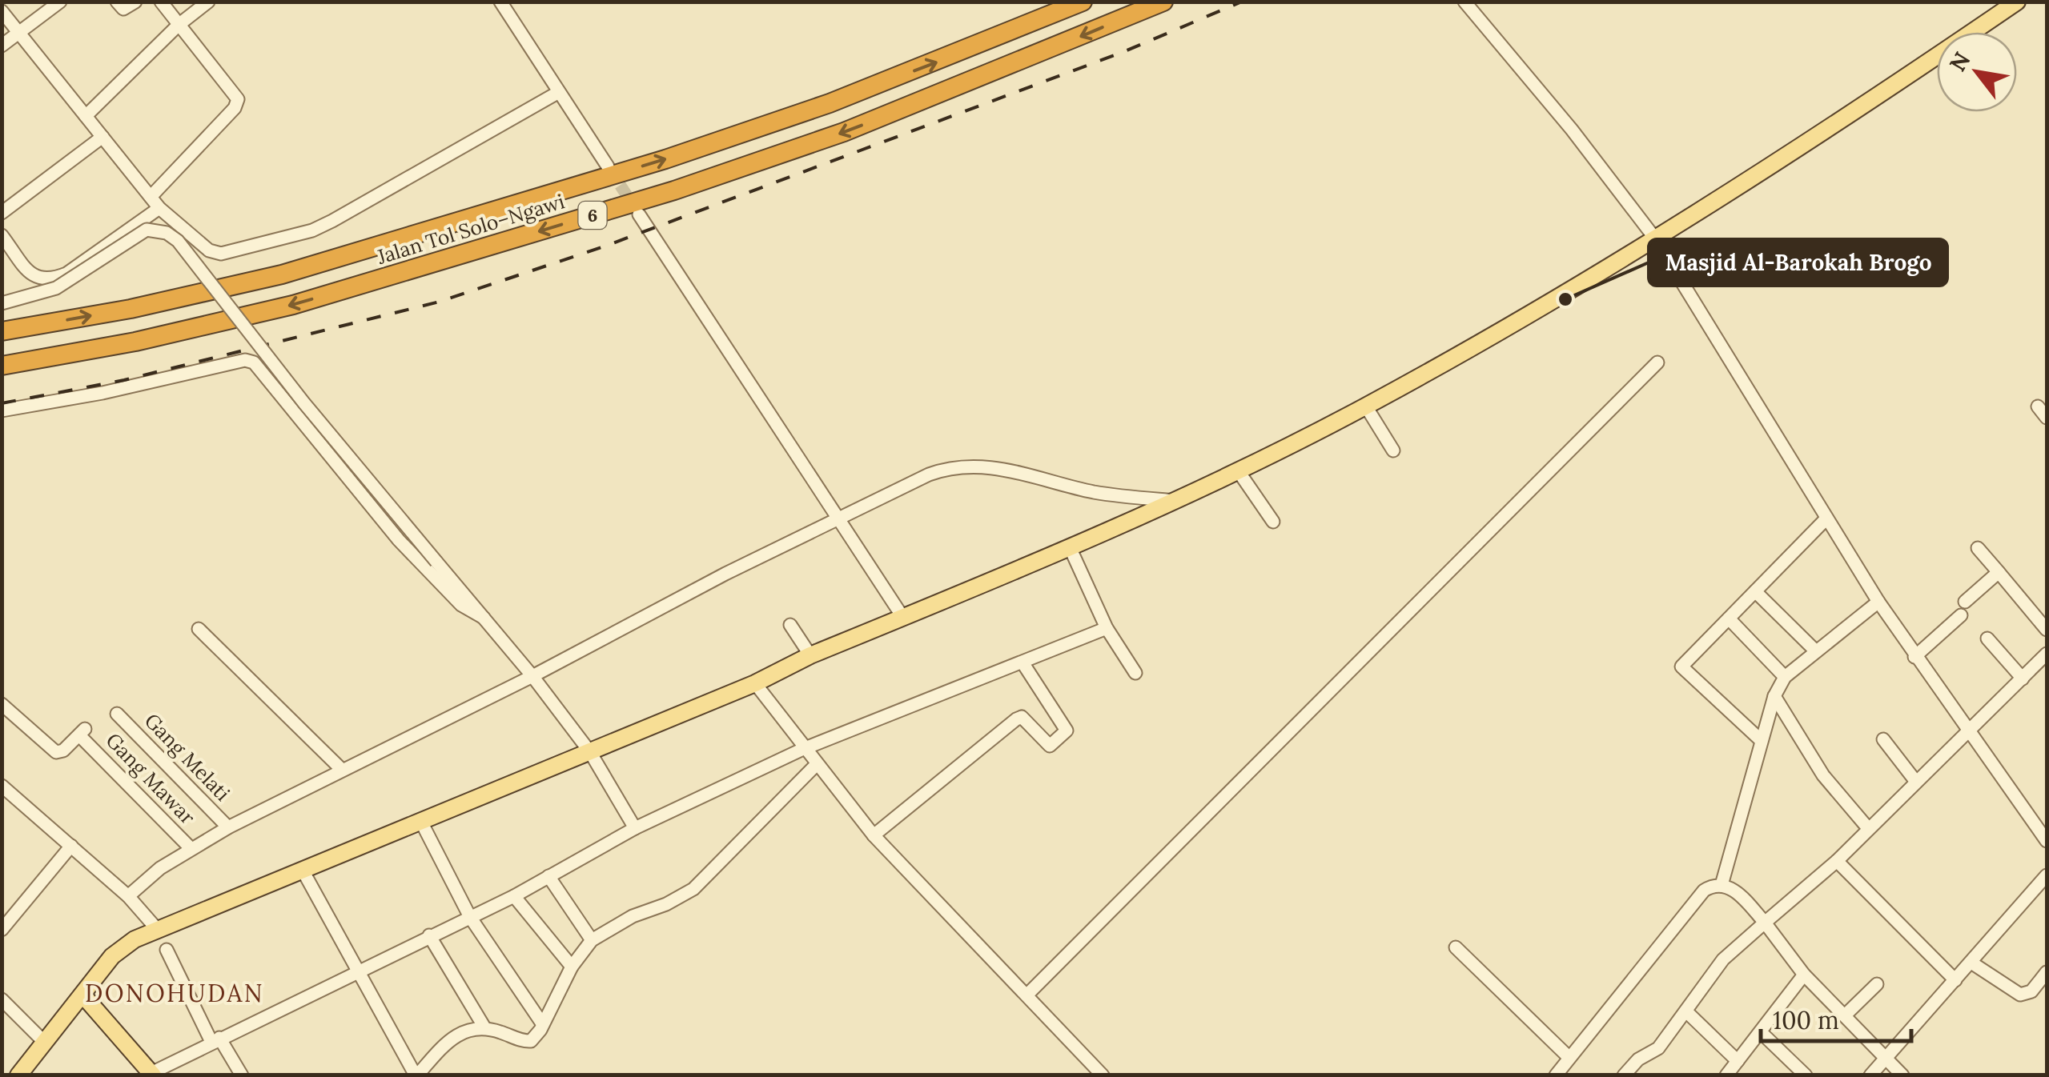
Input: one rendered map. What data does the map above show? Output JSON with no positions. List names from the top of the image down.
{
  "streets": {
    "highway": ["6", "Jalan Tol Solo–Ngawi"],
    "street": ["Gang Melati", "Gang Mawar"]
  },
  "districts": ["DONOHUDAN"],
  "places": ["Masjid Al-Barokah Brogo"],
  "scale_bar": "100 m",
  "north": "top left"
}
